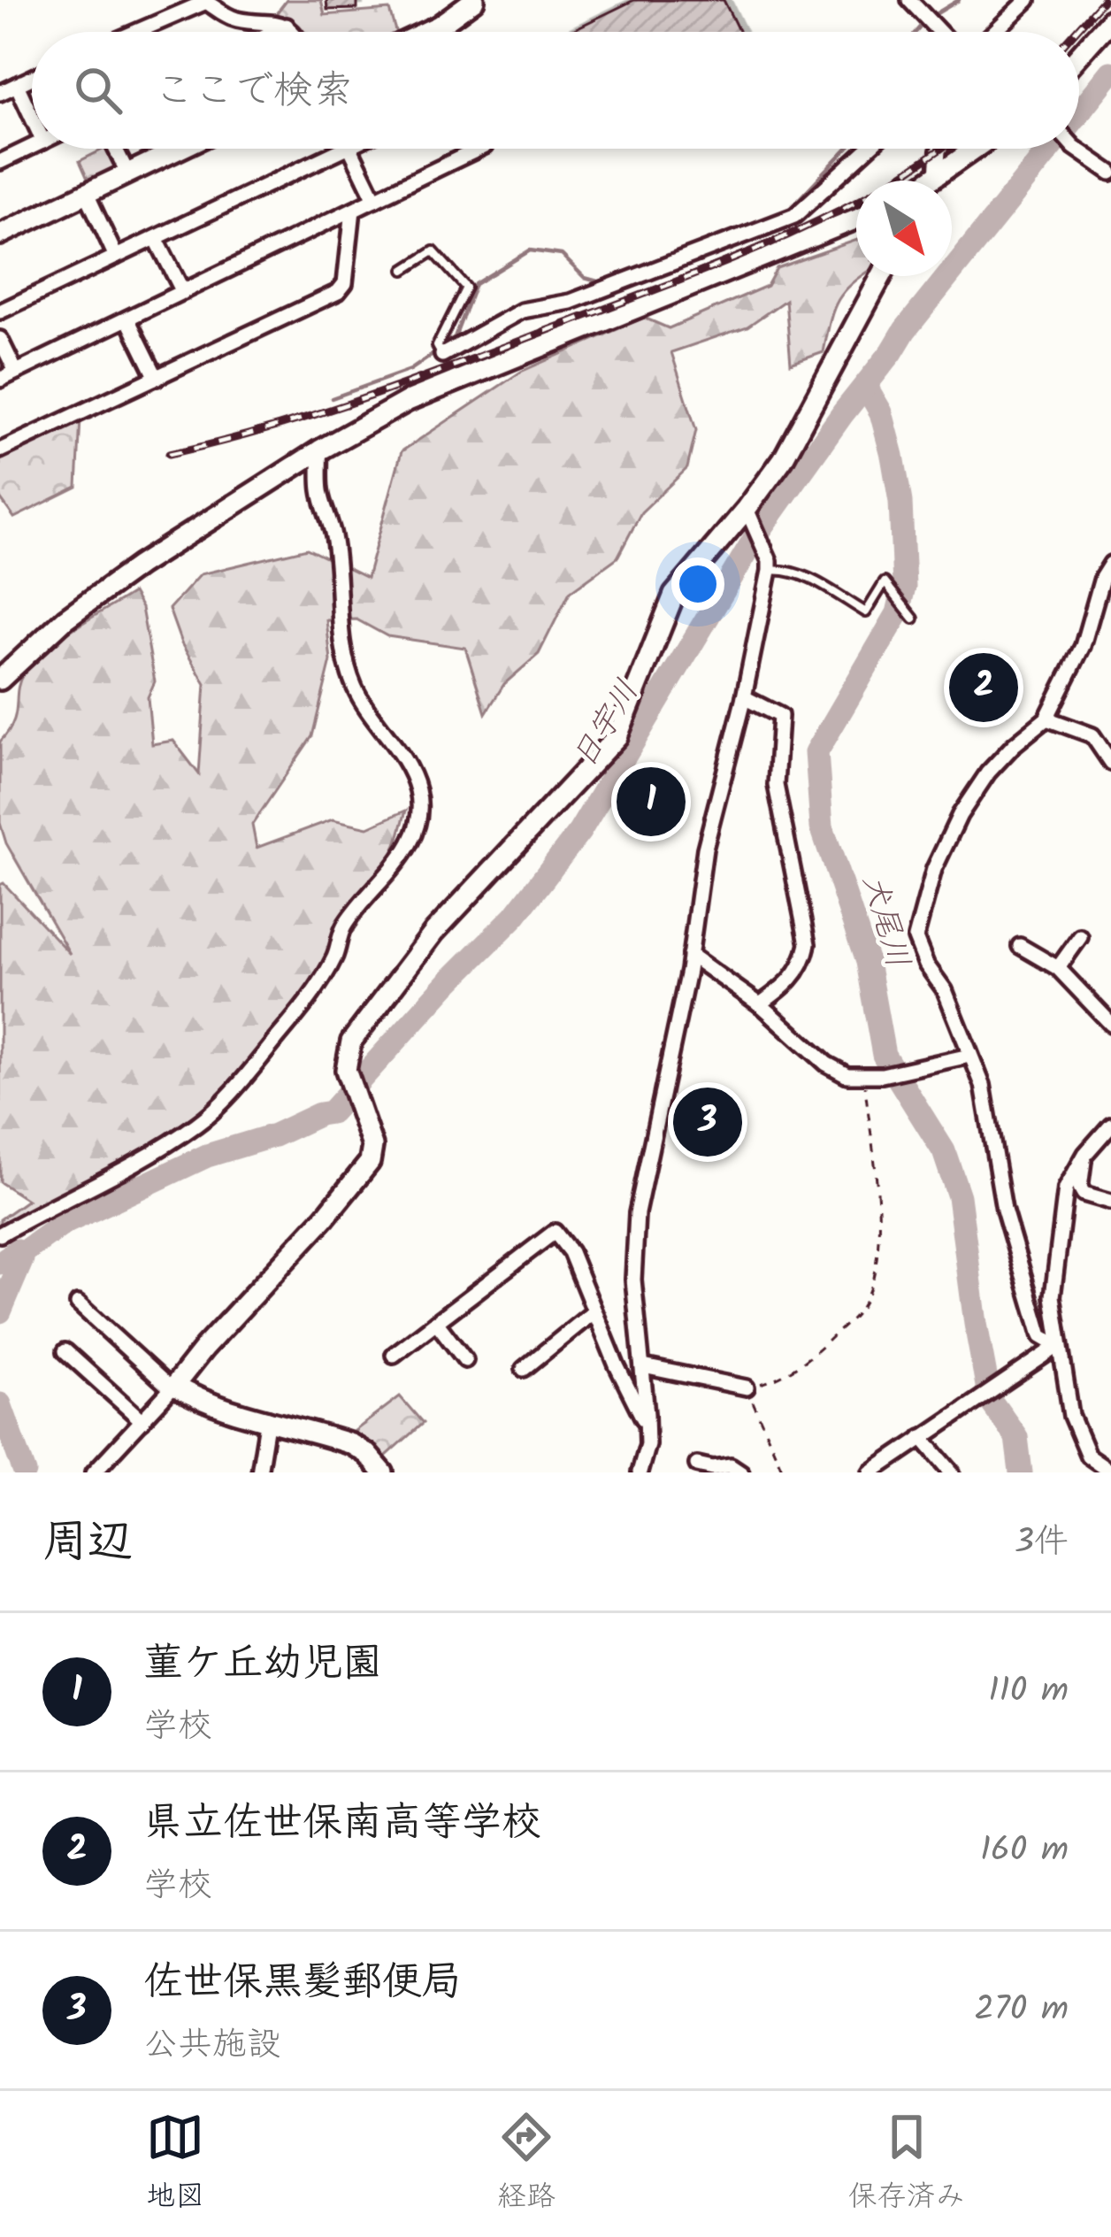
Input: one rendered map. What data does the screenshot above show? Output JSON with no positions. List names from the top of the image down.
{
  "water": ["日宇川", "犬尾川"],
  "north": "bottom right",
  "page": {
    "search": "ここで検索",
    "pins": ["2", "1", "3"],
    "heading": ["周辺", "3件"],
    "list": [
      {
        "mark": "1",
        "name": "菫ケ丘幼児園",
        "note": "学校",
        "value": "110 m"
      },
      {
        "mark": "2",
        "name": "県立佐世保南高等学校",
        "note": "学校",
        "value": "160 m"
      },
      {
        "mark": "3",
        "name": "佐世保黒髪郵便局",
        "note": "公共施設",
        "value": "270 m"
      }
    ],
    "nav": ["地図", "経路", "保存済み"]
  }
}
